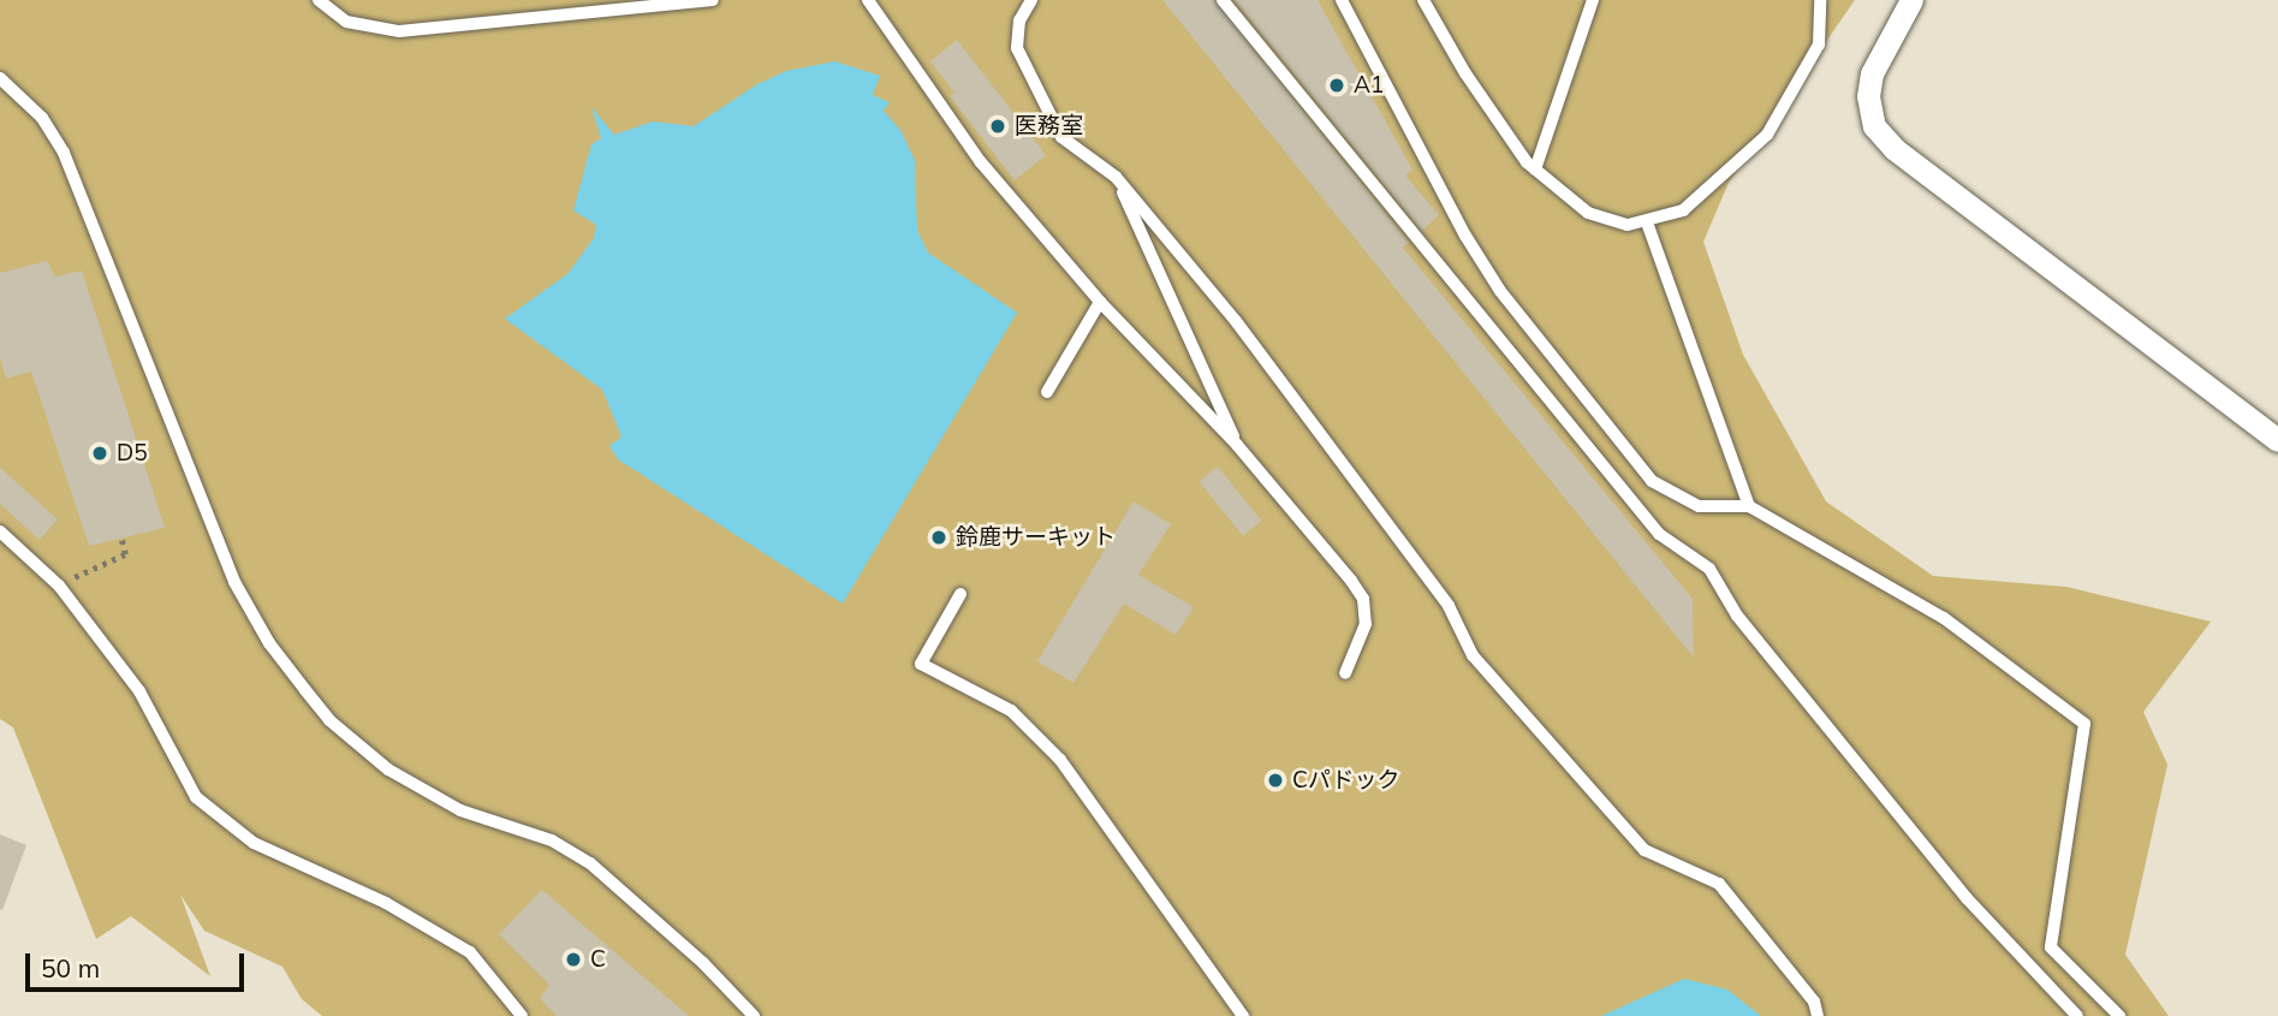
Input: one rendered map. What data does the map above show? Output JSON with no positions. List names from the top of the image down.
{
  "places": [
    "A1",
    "医務室",
    "D5",
    "鈴鹿サーキット",
    "Cパドック",
    "C"
  ],
  "scale_bar": "50 m"
}
